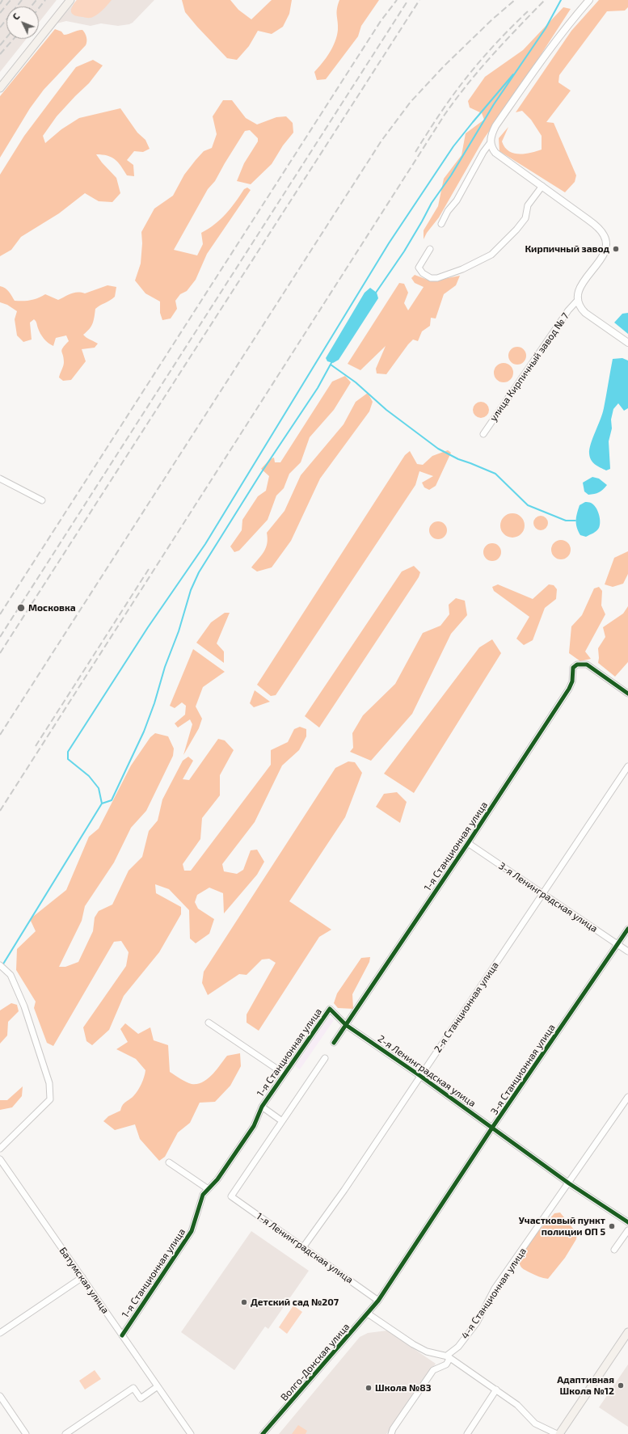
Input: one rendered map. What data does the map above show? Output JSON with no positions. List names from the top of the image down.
{
  "streets": {
    "street": [
      "улица Кирпичный завод № 7",
      "1-я Станционная улица",
      "3-я Ленинградская улица",
      "2-я Станционная улица",
      "3-я Станционная улица",
      "2-я Ленинградская улица",
      "1-я Ленинградская улица",
      "Батумская улица",
      "4-я Станционная улица",
      "Волго-Донская улица"
    ]
  },
  "crossings": [
    ["1-я Станционная улица", "3-я Ленинградская улица"],
    ["1-я Станционная улица", "2-я Ленинградская улица"],
    ["1-я Станционная улица", "Батумская улица"],
    ["3-я Ленинградская улица", "2-я Станционная улица"],
    ["3-я Ленинградская улица", "3-я Станционная улица"],
    ["2-я Станционная улица", "2-я Ленинградская улица"],
    ["2-я Станционная улица", "1-я Ленинградская улица"],
    ["3-я Станционная улица", "2-я Ленинградская улица"],
    ["3-я Станционная улица", "1-я Ленинградская улица"],
    ["3-я Станционная улица", "Волго-Донская улица"],
    ["2-я Ленинградская улица", "4-я Станционная улица"],
    ["1-я Ленинградская улица", "Волго-Донская улица"]
  ],
  "places": [
    "Кирпичный завод",
    "Московка",
    "Участковый пункт полиции ОП 5",
    "Детский сад №207",
    "Адаптивная Школа №12",
    "Школа №83"
  ],
  "north": "top left"
}
